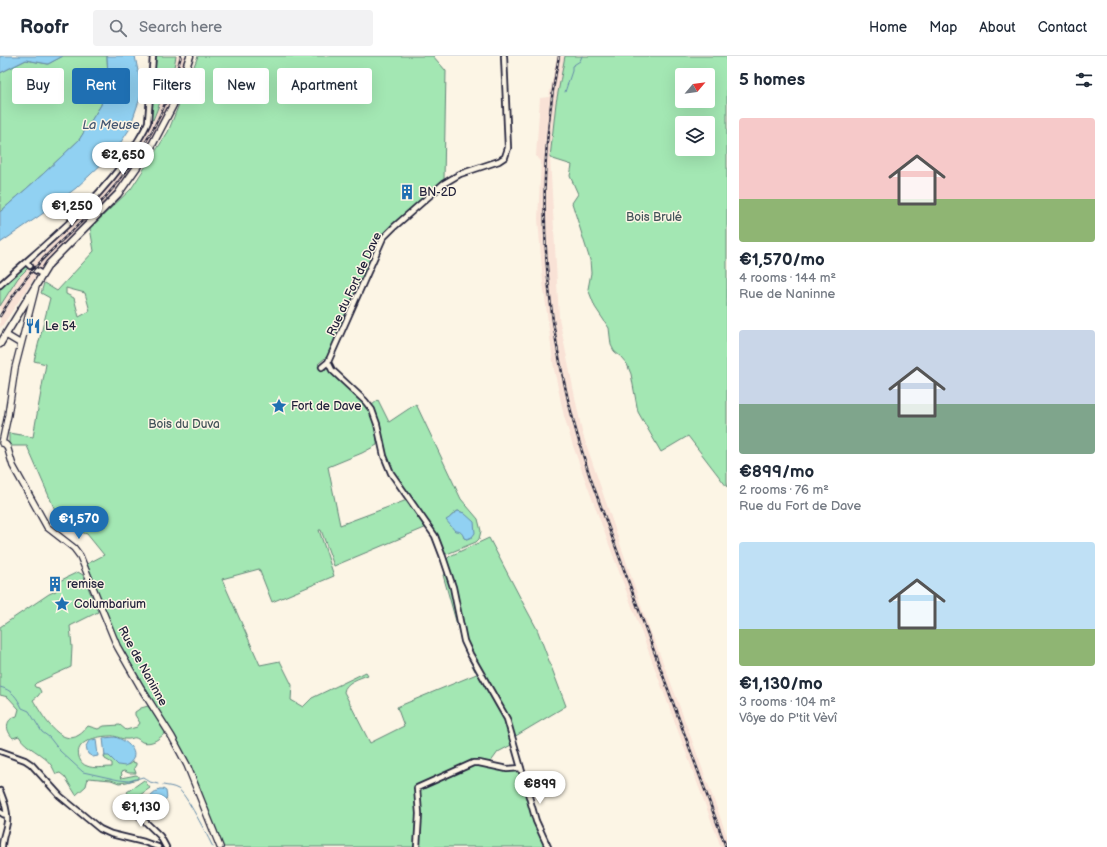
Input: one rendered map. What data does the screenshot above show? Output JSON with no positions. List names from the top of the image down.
{
  "streets": {
    "street": ["Rue du Fort de Dave", "Rue de Naninne"]
  },
  "water": ["La Meuse"],
  "parks": ["Bois Brulé", "Bois du Duva"],
  "places": {
    "building": ["BN-2D", "remise"],
    "restaurant": ["Le 54"],
    "place": ["Fort de Dave", "Columbarium"]
  },
  "north": "top right",
  "page": {
    "header": "Roofr",
    "search": "Search here",
    "nav": [
      "Home",
      "Map",
      "About",
      "Contact"
    ],
    "heading": "5 homes",
    "chip": [
      "Buy",
      "Rent",
      "Filters",
      "New",
      "Apartment"
    ],
    "list": [
      {
        "name": "€1,570/mo",
        "note": "4 rooms · 144 m² · Rue de Naninne"
      },
      {
        "name": "€899/mo",
        "note": "2 rooms · 76 m² · Rue du Fort de Dave"
      },
      {
        "name": "€1,130/mo",
        "note": "3 rooms · 104 m² · Vôye do P'tit Vèvî"
      }
    ],
    "price": [
      "€2,650",
      "€1,250",
      "€1,570",
      "€899",
      "€1,130"
    ]
  }
}
